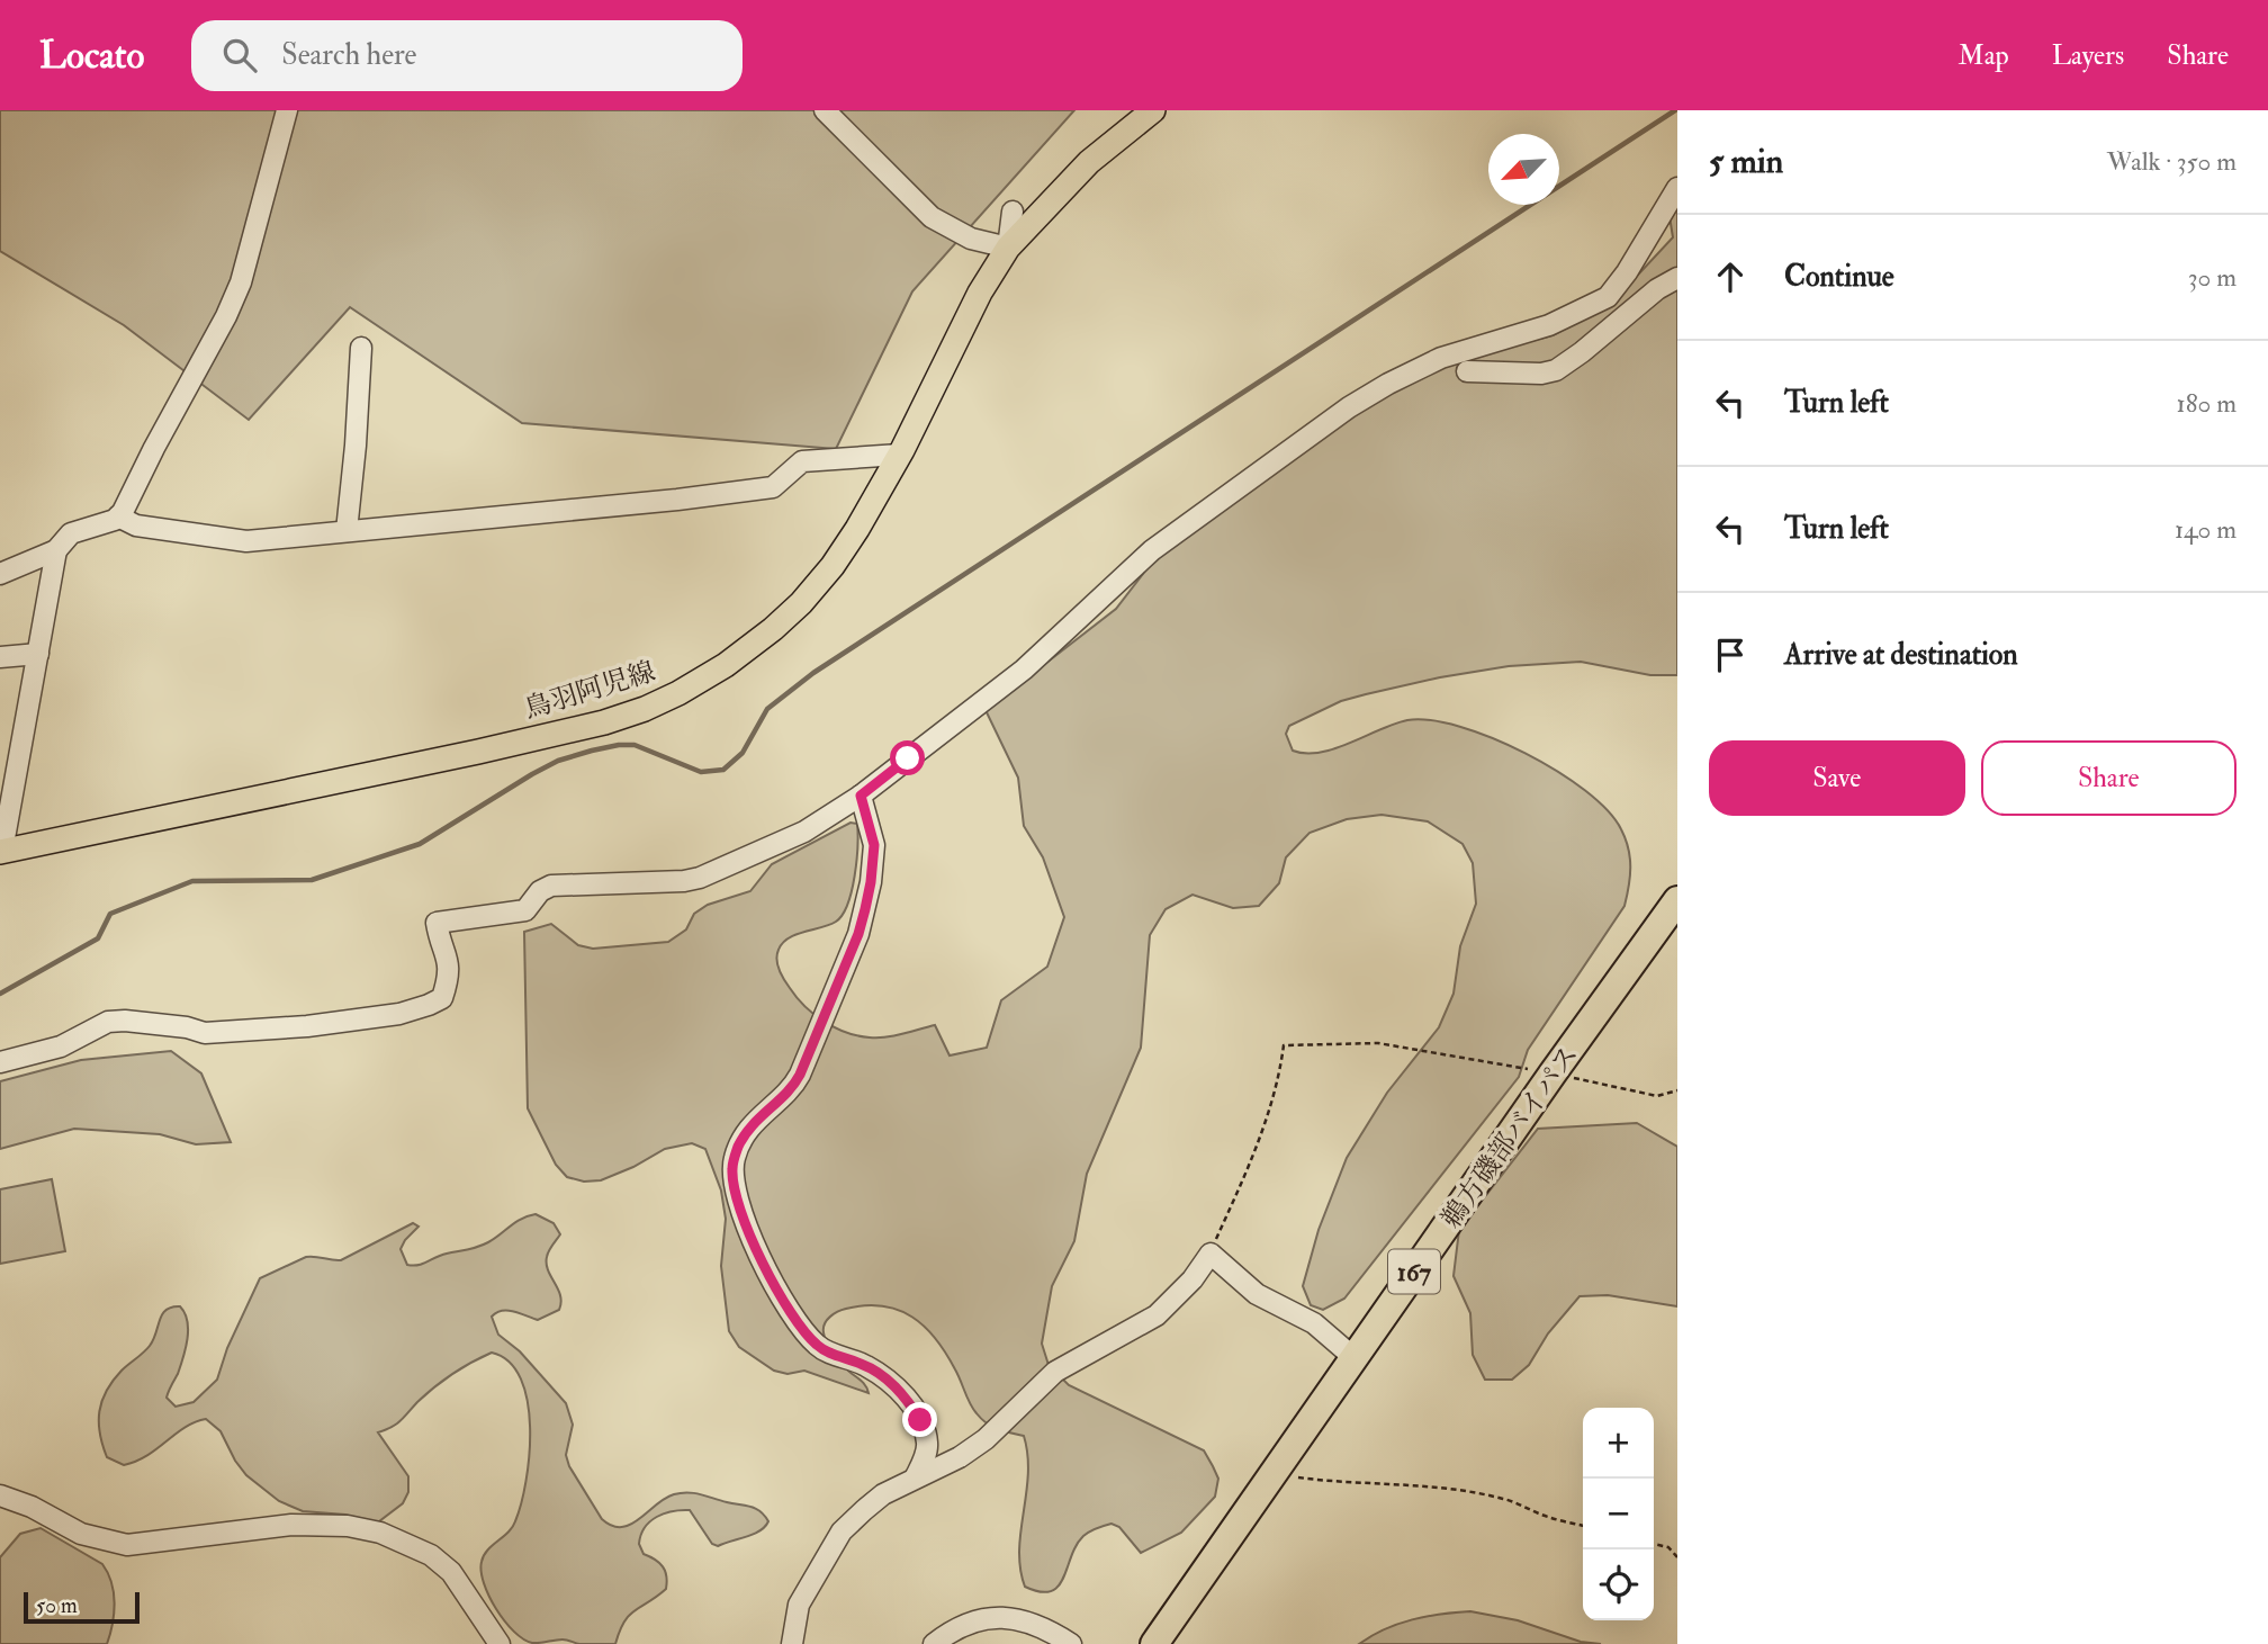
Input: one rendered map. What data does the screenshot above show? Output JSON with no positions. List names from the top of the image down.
{
  "streets": {
    "highway": ["鵜方磯部バイパス", "167"],
    "main road": ["鳥羽阿児線"]
  },
  "scale_bar": "50 m",
  "north": "bottom left",
  "page": {
    "header": "Locato",
    "search": "Search here",
    "nav": ["Map", "Layers", "Share"],
    "heading": ["5 min", "Walk · 350 m"],
    "list": [
      ["Continue", "30 m"],
      ["Turn left", "180 m"],
      ["Turn left", "140 m"],
      "Arrive at destination"
    ],
    "buttons": ["Save", "Share"],
    "map_buttons": ["+", "−"],
    "scale": "50 m"
  }
}
